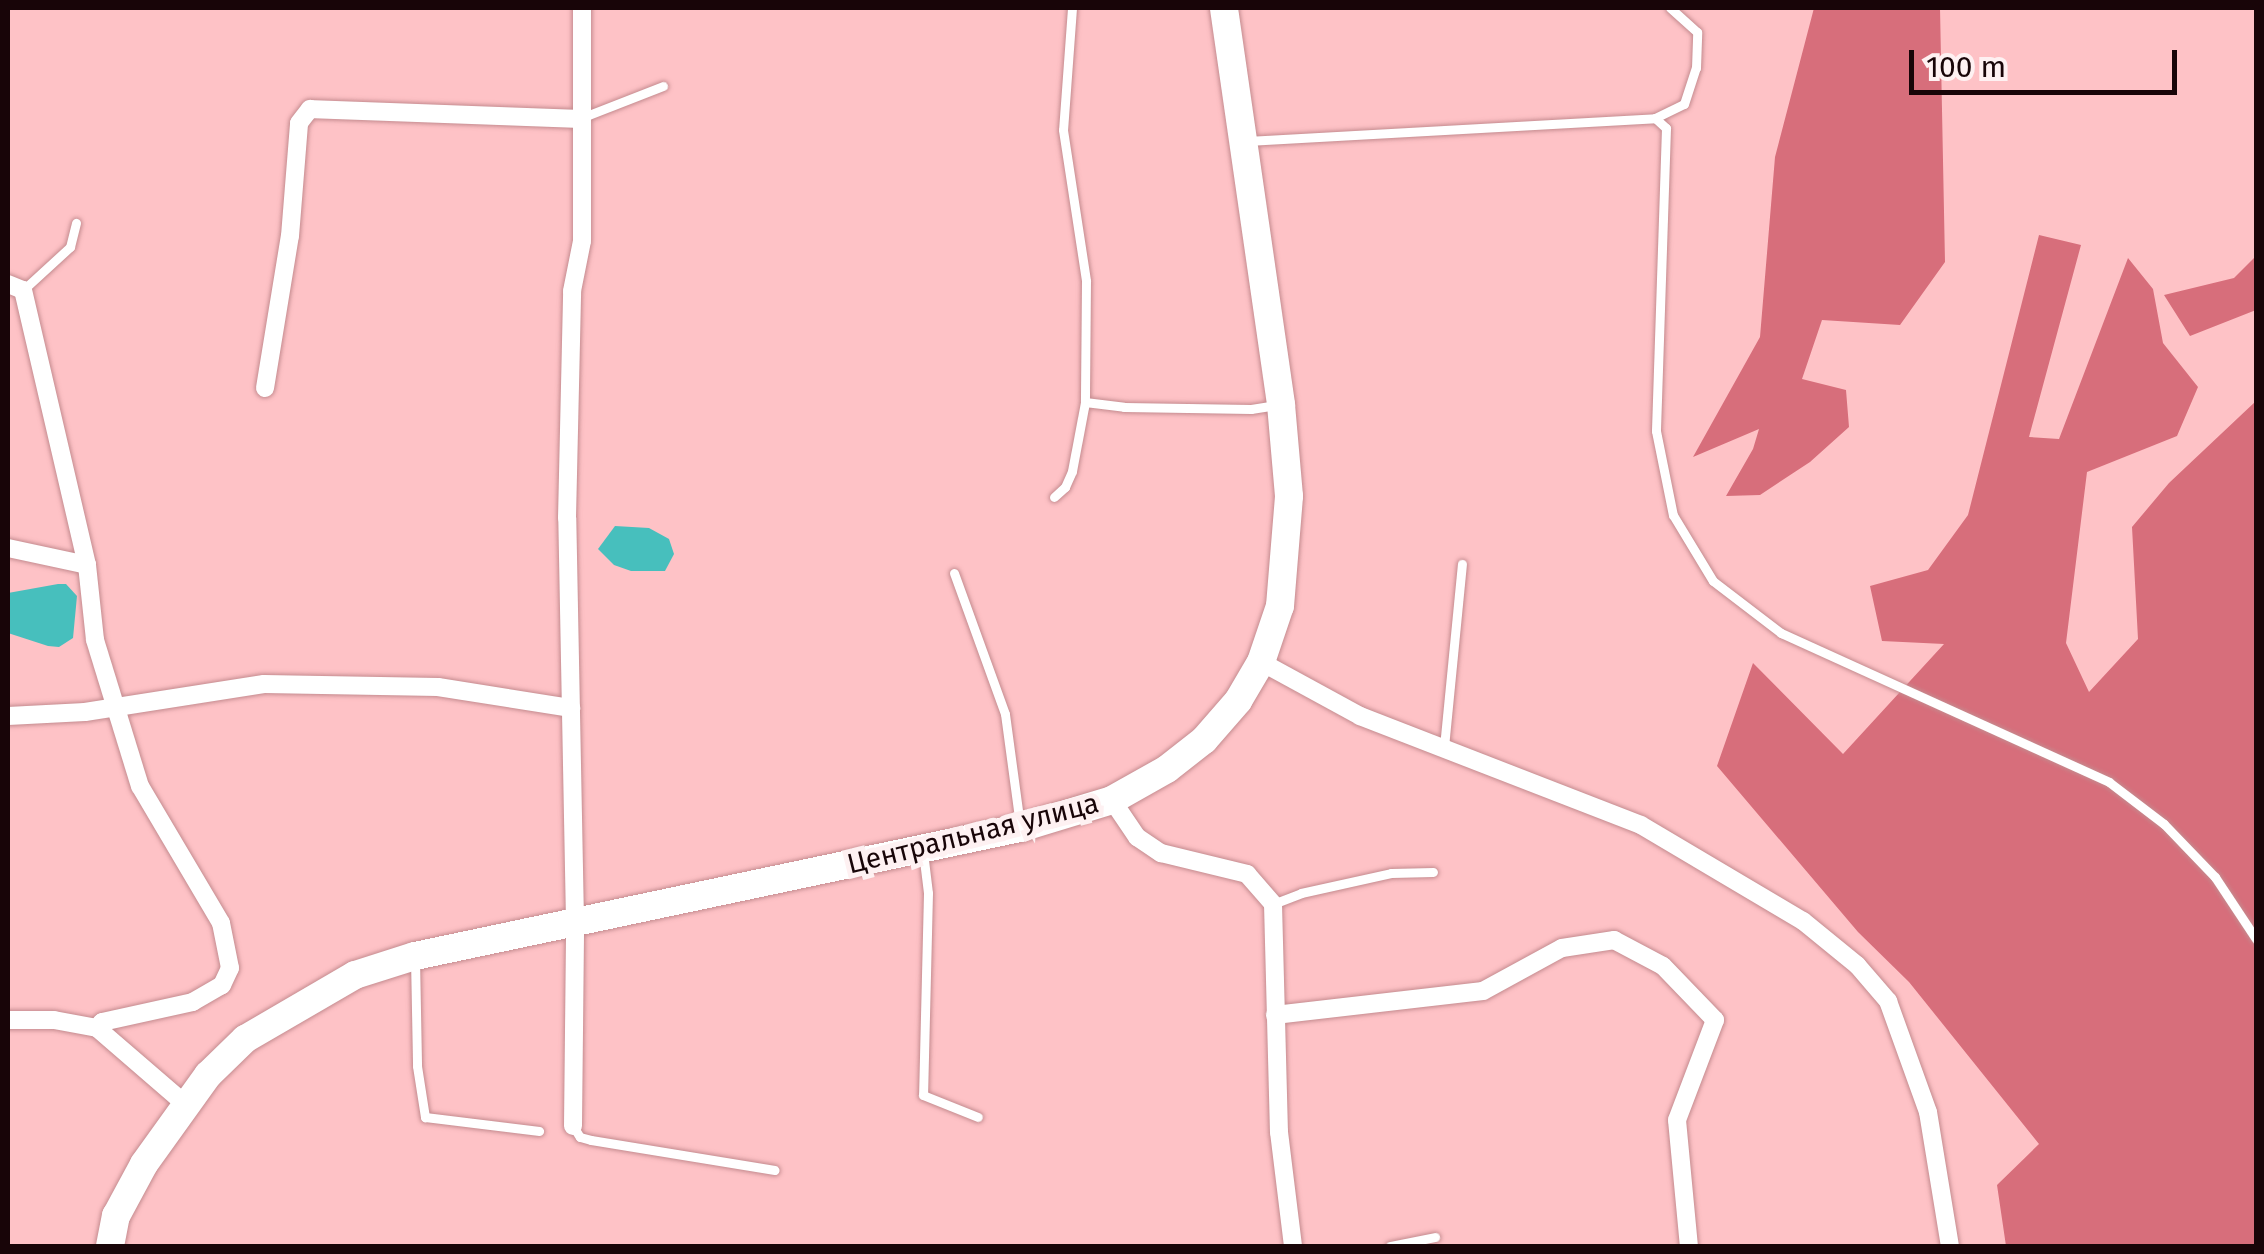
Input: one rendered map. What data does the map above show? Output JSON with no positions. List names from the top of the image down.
{
  "streets": {
    "street": ["Центральная улица"]
  },
  "scale_bar": "100 m"
}
